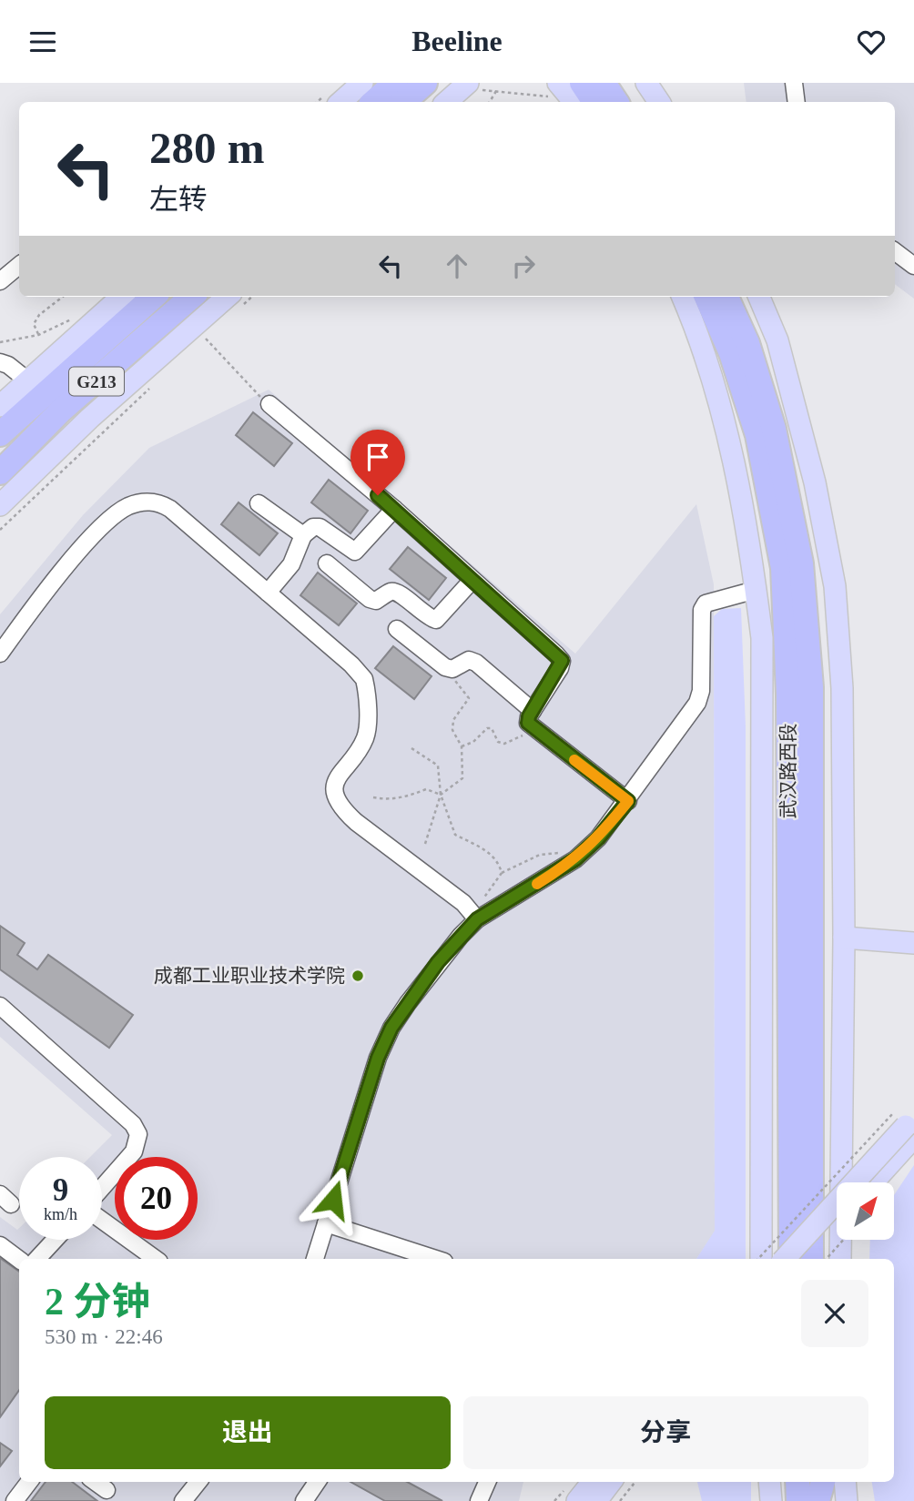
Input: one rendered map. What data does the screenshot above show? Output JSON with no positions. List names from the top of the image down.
{
  "streets": {
    "highway": ["G213", "武汉路西段"]
  },
  "places": ["成都工业职业技术学院"],
  "north": "top right",
  "page": {
    "header": "Beeline",
    "turn": ["280 m", "左转"],
    "speed": "9 km/h",
    "limit": "20",
    "heading": ["2 分钟", "530 m · 22:46"],
    "buttons": ["退出", "分享"]
  }
}
